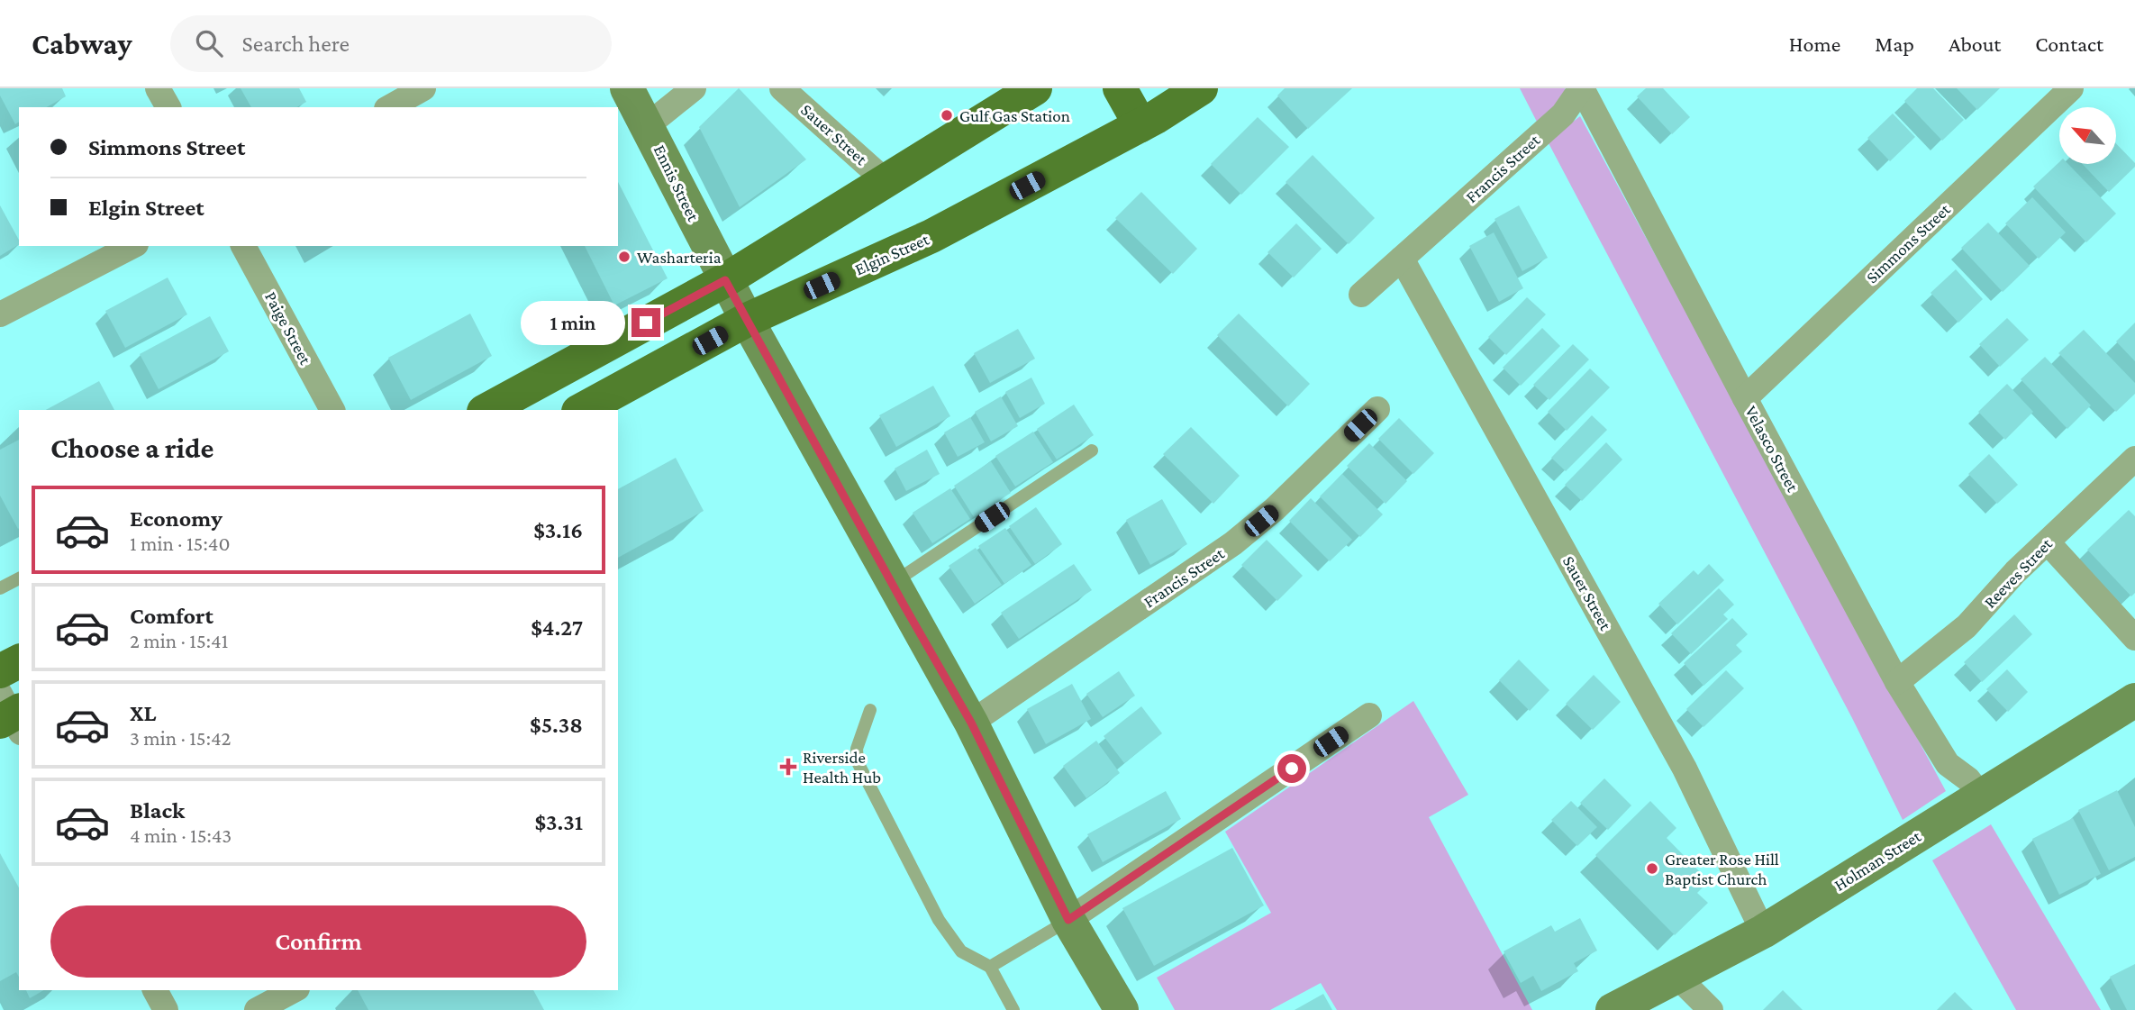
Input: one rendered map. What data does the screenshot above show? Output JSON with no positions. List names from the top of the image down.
{
  "streets": {
    "main road": ["Elgin Street"],
    "street": [
      "Sauer Street",
      "Francis Street",
      "Ennis Street",
      "Simmons Street",
      "Paige Street",
      "Velasco Street",
      "Reeves Street",
      "Holman Street"
    ]
  },
  "crossings": [
    ["Sauer Street", "Francis Street"],
    ["Sauer Street", "Holman Street"],
    ["Francis Street", "Ennis Street"],
    ["Francis Street", "Velasco Street"],
    ["Ennis Street", "Elgin Street"],
    ["Simmons Street", "Velasco Street"],
    ["Velasco Street", "Reeves Street"],
    ["Velasco Street", "Holman Street"]
  ],
  "places": {
    "other": ["Gulf Gas Station", "Washarteria", "Greater Rose Hill Baptist Church"],
    "health": ["Riverside Health Hub"]
  },
  "north": "top left",
  "page": {
    "header": "Cabway",
    "search": "Search here",
    "nav": [
      "Home",
      "Map",
      "About",
      "Contact"
    ],
    "banner": ["Simmons Street", "Elgin Street"],
    "bubble": "1 min",
    "heading": "Choose a ride",
    "list": [
      {
        "name": "Economy",
        "note": "1 min · 15:40",
        "value": "$3.16"
      },
      {
        "name": "Comfort",
        "note": "2 min · 15:41",
        "value": "$4.27"
      },
      {
        "name": "XL",
        "note": "3 min · 15:42",
        "value": "$5.38"
      },
      {
        "name": "Black",
        "note": "4 min · 15:43",
        "value": "$3.31"
      }
    ],
    "buttons": "Confirm"
  }
}
